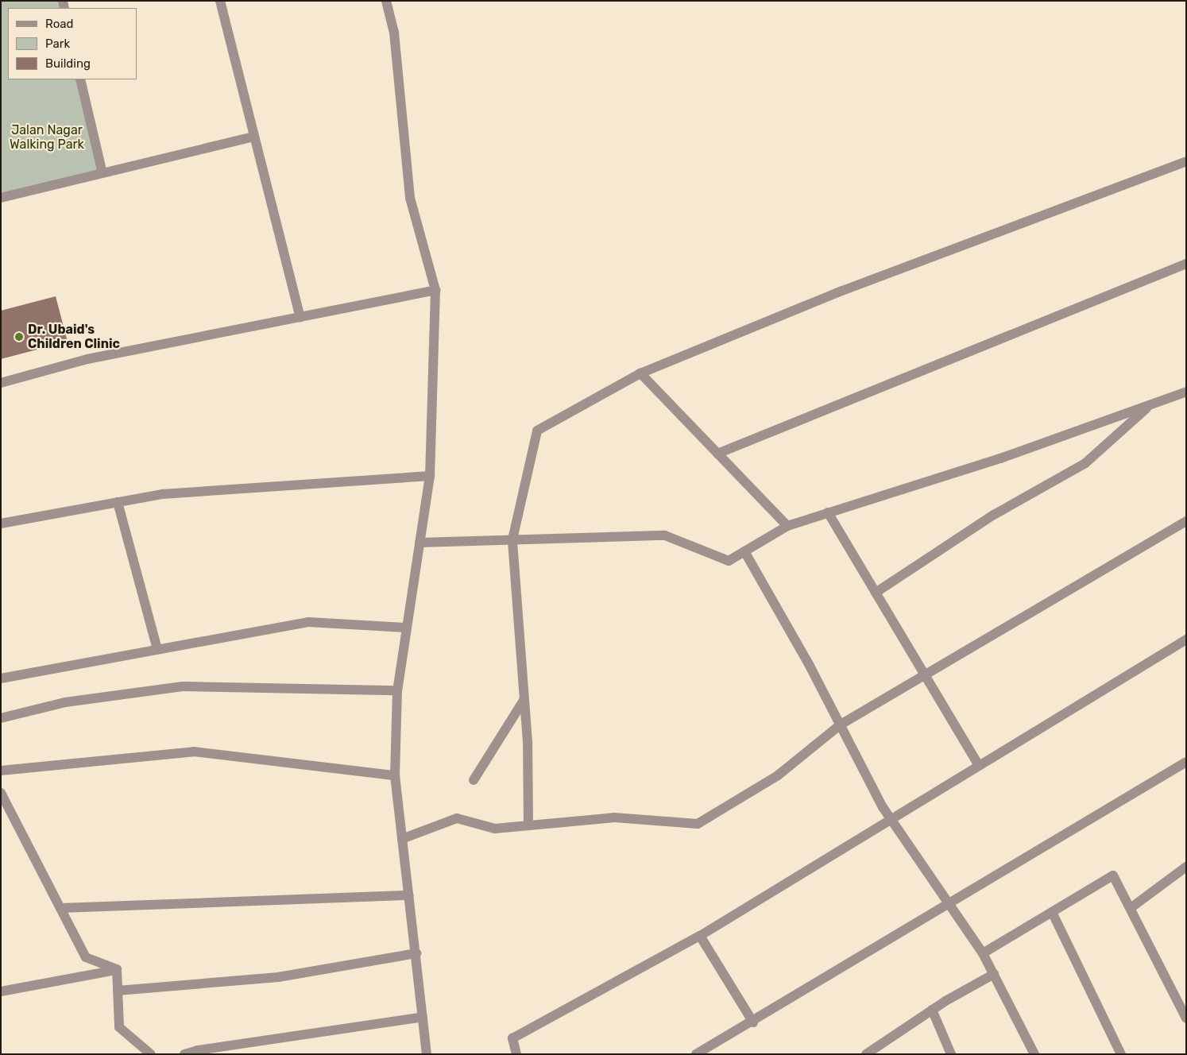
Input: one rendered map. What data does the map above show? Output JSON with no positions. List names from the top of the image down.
{
  "parks": ["Jalan Nagar Walking Park"],
  "places": ["Dr. Ubaid's Children Clinic"],
  "legend": ["Road", "Park", "Building"]
}
